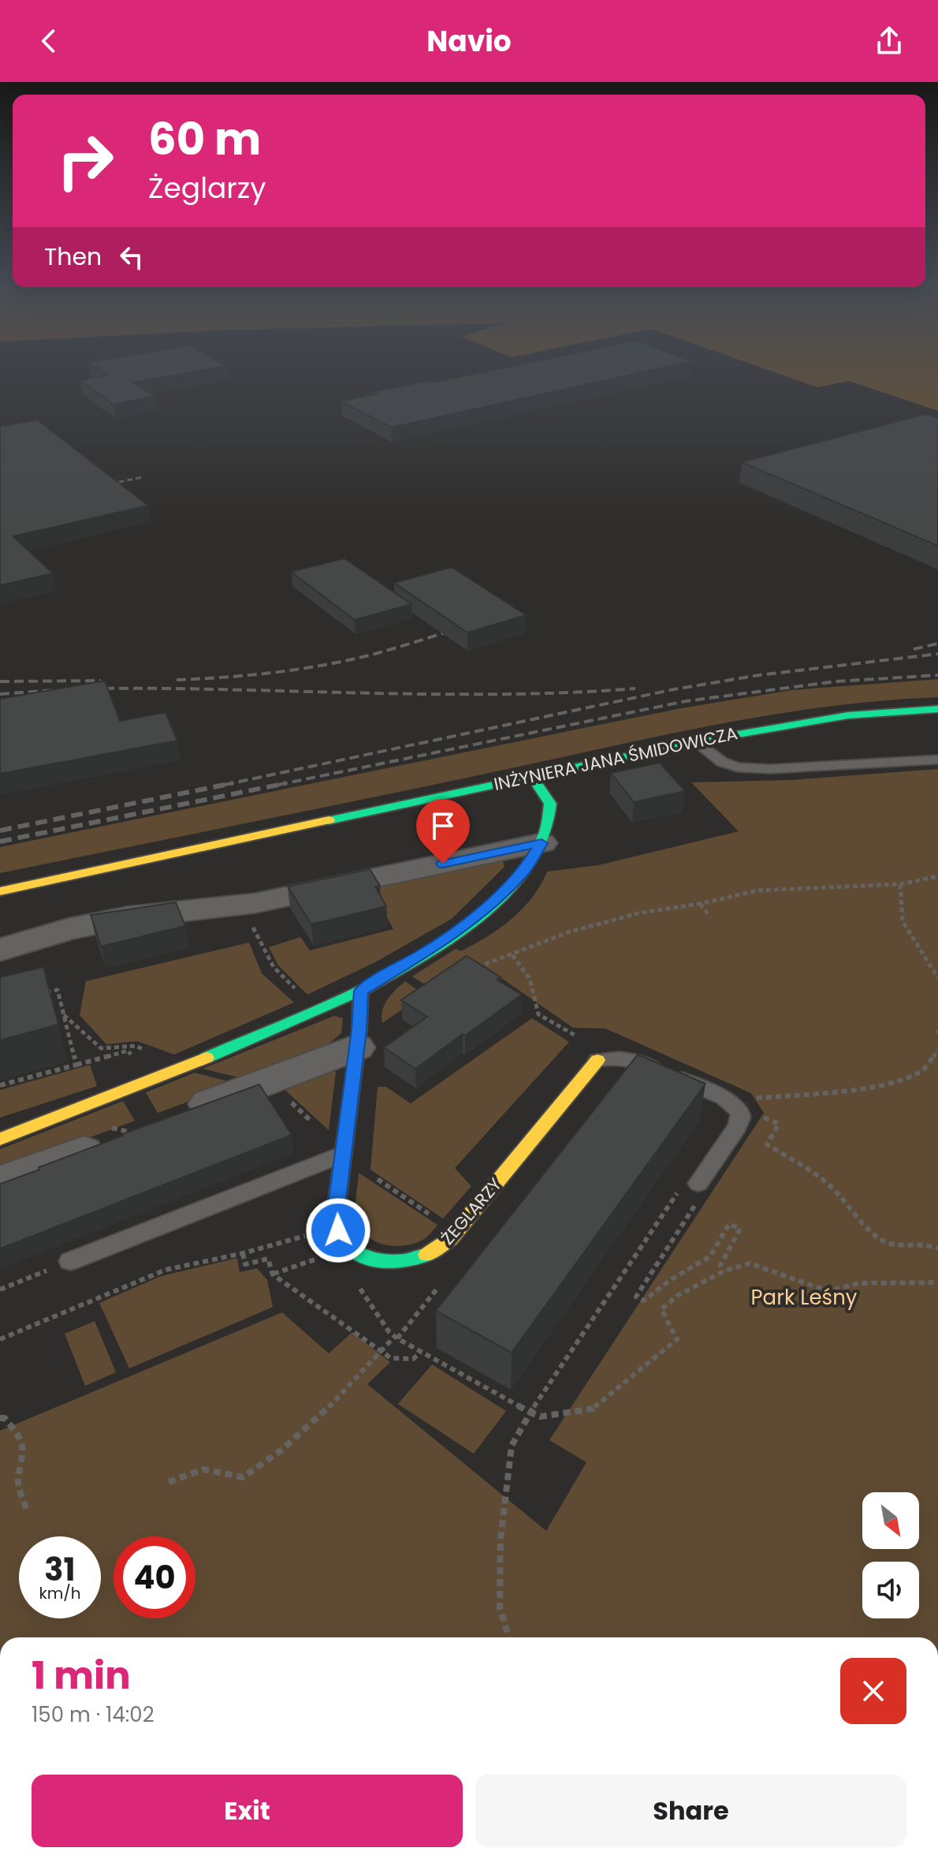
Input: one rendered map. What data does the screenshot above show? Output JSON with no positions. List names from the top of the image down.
{
  "streets": {
    "street": ["INŻYNIERA JANA ŚMIDOWICZA", "ŻEGLARZY"]
  },
  "parks": ["Park Leśny"],
  "north": "bottom right",
  "page": {
    "header": "Navio",
    "turn": ["60 m", "Żeglarzy"],
    "then": "Then",
    "speed": "31 km/h",
    "limit": "40",
    "heading": ["1 min", "150 m · 14:02"],
    "buttons": ["Exit", "Share"]
  }
}
